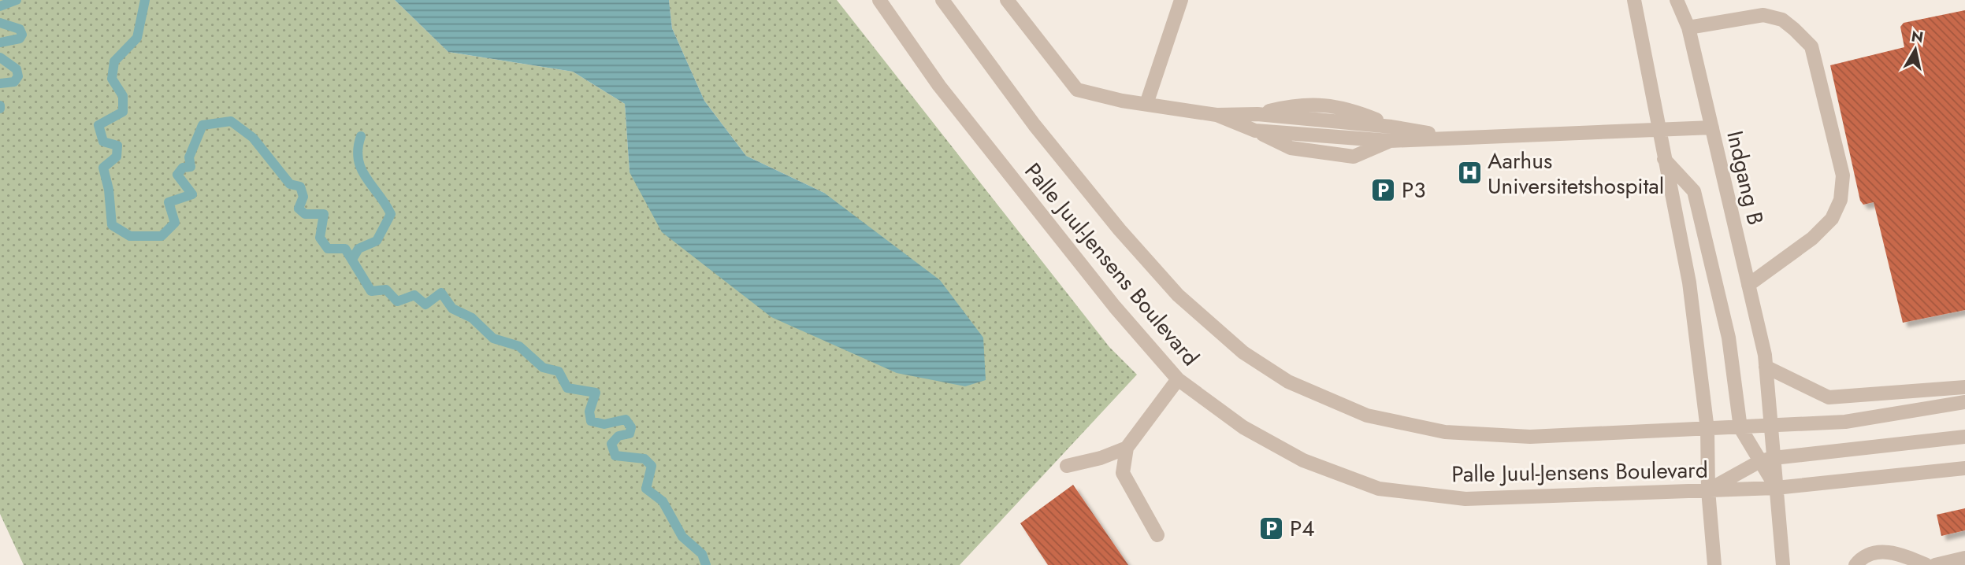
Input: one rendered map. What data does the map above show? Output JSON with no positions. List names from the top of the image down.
{
  "streets": {
    "street": ["Indgang B", "Palle Juul-Jensens Boulevard"]
  },
  "crossings": [
    ["Indgang B", "Palle Juul-Jensens Boulevard"]
  ],
  "places": {
    "hospital": ["Aarhus Universitetshospital"],
    "parking": ["P3", "P4"]
  },
  "north": "top"
}
